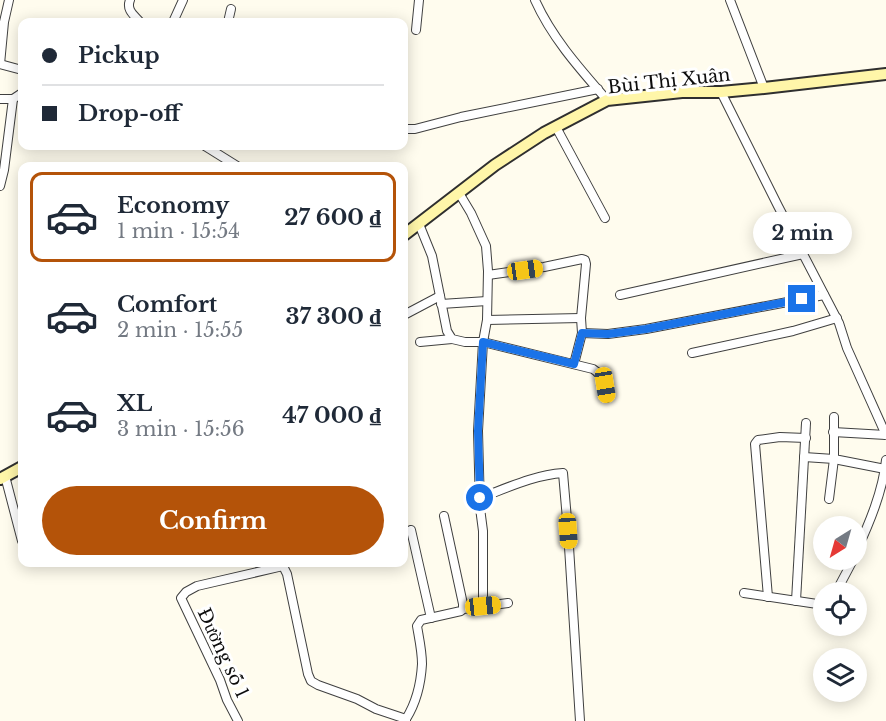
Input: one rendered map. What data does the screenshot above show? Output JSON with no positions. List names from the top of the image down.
{
  "streets": {
    "main road": ["Bùi Thị Xuân"],
    "street": ["Đường số 1"]
  },
  "north": "bottom left",
  "page": {
    "banner": ["Pickup", "Drop-off"],
    "list": [
      {
        "name": "Economy",
        "note": "1 min · 15:54",
        "value": "27 600 ₫"
      },
      {
        "name": "Comfort",
        "note": "2 min · 15:55",
        "value": "37 300 ₫"
      },
      {
        "name": "XL",
        "note": "3 min · 15:56",
        "value": "47 000 ₫"
      }
    ],
    "bubble": "2 min",
    "buttons": "Confirm"
  }
}
